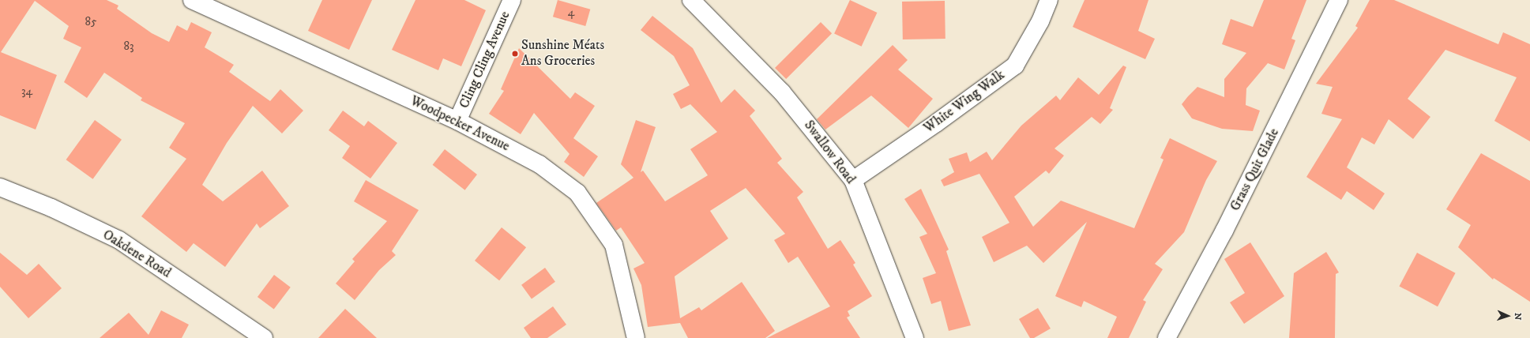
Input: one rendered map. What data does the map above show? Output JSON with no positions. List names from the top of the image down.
{
  "streets": {
    "street": [
      "Cling Cling Avenue",
      "White Wing Walk",
      "Woodpecker Avenue",
      "Swallow Road",
      "Grass Quit Glade",
      "Oakdene Road"
    ]
  },
  "crossings": [
    ["Cling Cling Avenue", "Woodpecker Avenue"],
    ["White Wing Walk", "Swallow Road"]
  ],
  "places": ["Sunshine Méats Ans Groceries"],
  "house_numbers": [
    "4",
    "85",
    "83",
    "34"
  ],
  "north": "right"
}
